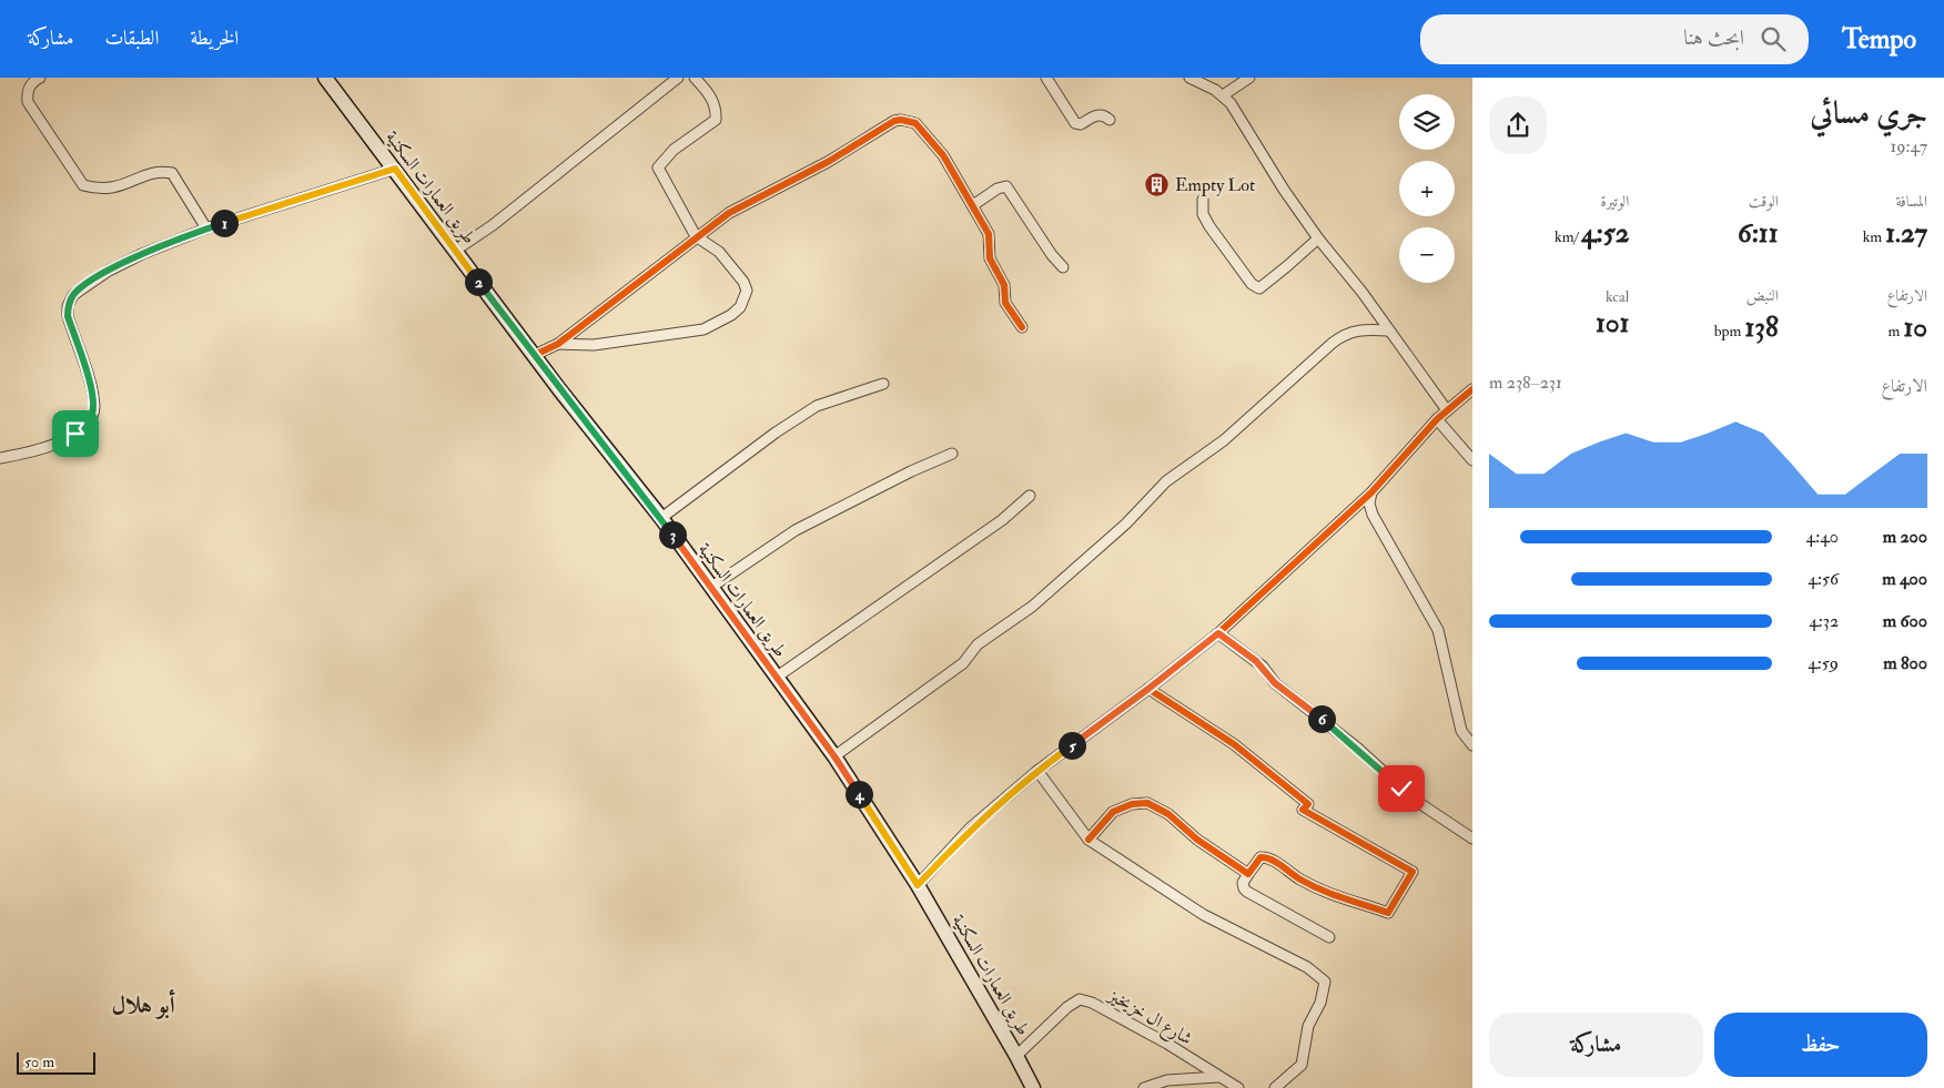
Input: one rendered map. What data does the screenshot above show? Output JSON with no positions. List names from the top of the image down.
{
  "streets": {
    "main road": ["طريق العمارات السكنية"],
    "street": ["شارع ال خزيخيز"]
  },
  "crossings": [
    ["طريق العمارات السكنية", "شارع ال خزيخيز"]
  ],
  "districts": ["أبو هلال"],
  "places": {
    "building": ["Empty Lot"]
  },
  "scale_bar": "50 m",
  "page": {
    "header": "Tempo",
    "search": "ابحث هنا",
    "nav": ["الخريطة", "الطبقات", "مشاركة"],
    "heading": ["جري مسائي", "19:47"],
    "map_buttons": ["+", "−"],
    "stats": [
      ["المسافة", "1.27 km"],
      ["الوقت", "6:11"],
      ["الوتيرة", "4:52 /km"],
      ["الارتفاع", "10 m"],
      ["النبض", "138 bpm"],
      ["kcal", "101"]
    ],
    "pins": [
      "1",
      "2",
      "3",
      "6",
      "5",
      "4"
    ],
    "chart": ["الارتفاع", "231–238 m"],
    "list": [
      {
        "name": "200 m",
        "note": "4:40"
      },
      {
        "name": "400 m",
        "note": "4:56"
      },
      {
        "name": "600 m",
        "note": "4:32"
      },
      {
        "name": "800 m",
        "note": "4:59"
      }
    ],
    "buttons": ["حفظ", "مشاركة"],
    "scale": "50 m"
  }
}
